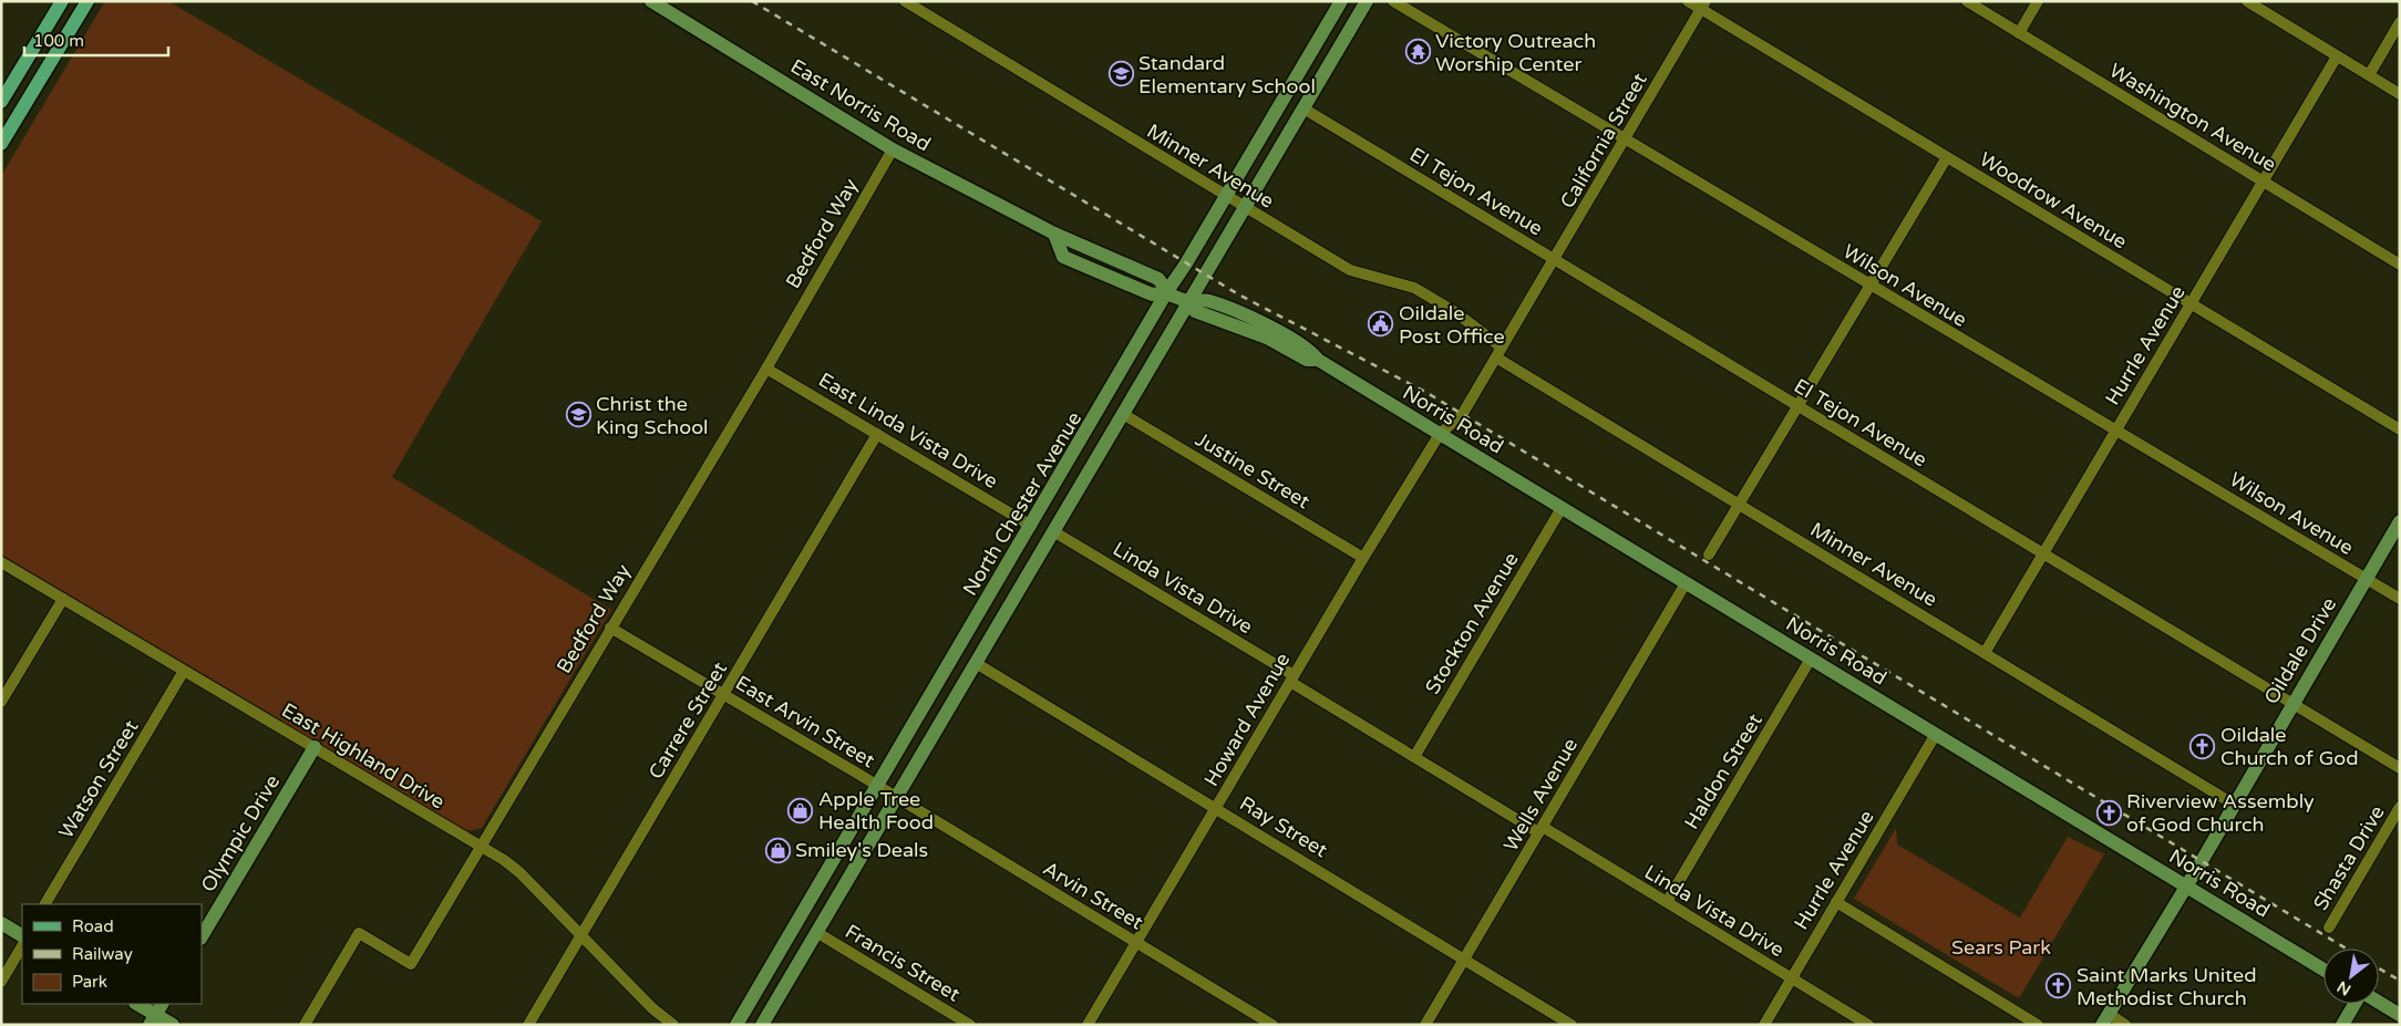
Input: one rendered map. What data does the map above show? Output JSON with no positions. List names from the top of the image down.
{
  "streets": {
    "street": [
      "East Norris Road",
      "Washington Avenue",
      "California Street",
      "Minner Avenue",
      "El Tejon Avenue",
      "Woodrow Avenue",
      "Bedford Way",
      "Wilson Avenue",
      "Hurrle Avenue",
      "Norris Road",
      "East Linda Vista Drive",
      "Justine Street",
      "North Chester Avenue",
      "Linda Vista Drive",
      "Stockton Avenue",
      "Oildale Drive",
      "Howard Avenue",
      "Carrere Street",
      "East Arvin Street",
      "East Highland Drive",
      "Haldon Street",
      "Watson Street",
      "Wells Avenue",
      "Ray Street",
      "Olympic Drive",
      "Shasta Drive",
      "Arvin Street",
      "Francis Street"
    ]
  },
  "crossings": [
    ["East Norris Road", "Bedford Way"],
    ["East Norris Road", "Norris Road"],
    ["East Norris Road", "North Chester Avenue"],
    ["Washington Avenue", "Hurrle Avenue"],
    ["California Street", "Minner Avenue"],
    ["California Street", "El Tejon Avenue"],
    ["California Street", "Woodrow Avenue"],
    ["California Street", "Wilson Avenue"],
    ["California Street", "Norris Road"],
    ["California Street", "Howard Avenue"],
    ["Minner Avenue", "Hurrle Avenue"],
    ["Minner Avenue", "North Chester Avenue"],
    ["Minner Avenue", "Oildale Drive"],
    ["El Tejon Avenue", "Hurrle Avenue"],
    ["El Tejon Avenue", "North Chester Avenue"],
    ["El Tejon Avenue", "Oildale Drive"],
    ["Woodrow Avenue", "Hurrle Avenue"],
    ["Bedford Way", "East Linda Vista Drive"],
    ["Bedford Way", "East Arvin Street"],
    ["Bedford Way", "East Highland Drive"],
    ["Wilson Avenue", "Hurrle Avenue"],
    ["Wilson Avenue", "Oildale Drive"],
    ["Hurrle Avenue", "Norris Road"],
    ["Hurrle Avenue", "Linda Vista Drive"],
    ["Norris Road", "North Chester Avenue"],
    ["Norris Road", "Stockton Avenue"],
    ["Norris Road", "Oildale Drive"],
    ["Norris Road", "Howard Avenue"],
    ["Norris Road", "Haldon Street"],
    ["Norris Road", "Wells Avenue"],
    ["East Linda Vista Drive", "North Chester Avenue"],
    ["East Linda Vista Drive", "Carrere Street"],
    ["Justine Street", "North Chester Avenue"],
    ["Justine Street", "Howard Avenue"],
    ["North Chester Avenue", "Linda Vista Drive"],
    ["North Chester Avenue", "East Arvin Street"],
    ["North Chester Avenue", "Ray Street"],
    ["North Chester Avenue", "Arvin Street"],
    ["North Chester Avenue", "Francis Street"],
    ["Linda Vista Drive", "Stockton Avenue"],
    ["Linda Vista Drive", "Howard Avenue"],
    ["Linda Vista Drive", "Haldon Street"],
    ["Linda Vista Drive", "Wells Avenue"],
    ["Howard Avenue", "Ray Street"],
    ["Howard Avenue", "Arvin Street"],
    ["Carrere Street", "East Arvin Street"],
    ["Carrere Street", "East Highland Drive"],
    ["East Arvin Street", "Arvin Street"],
    ["East Highland Drive", "Watson Street"],
    ["East Highland Drive", "Olympic Drive"],
    ["Wells Avenue", "Ray Street"]
  ],
  "parks": ["Sears Park"],
  "places": {
    "temple": ["Victory Outreach Worship Center"],
    "school or university": ["Standard Elementary School", "Christ the King School"],
    "public building": ["Oildale Post Office"],
    "church": ["Oildale Church of God", "Riverview Assembly of God Church", "Saint Marks United Methodist Church"],
    "shop": ["Apple Tree Health Food", "Smiley's Deals"]
  },
  "legend": ["Road", "Railway", "Park"],
  "scale_bar": "100 m",
  "north": "bottom left"
}
